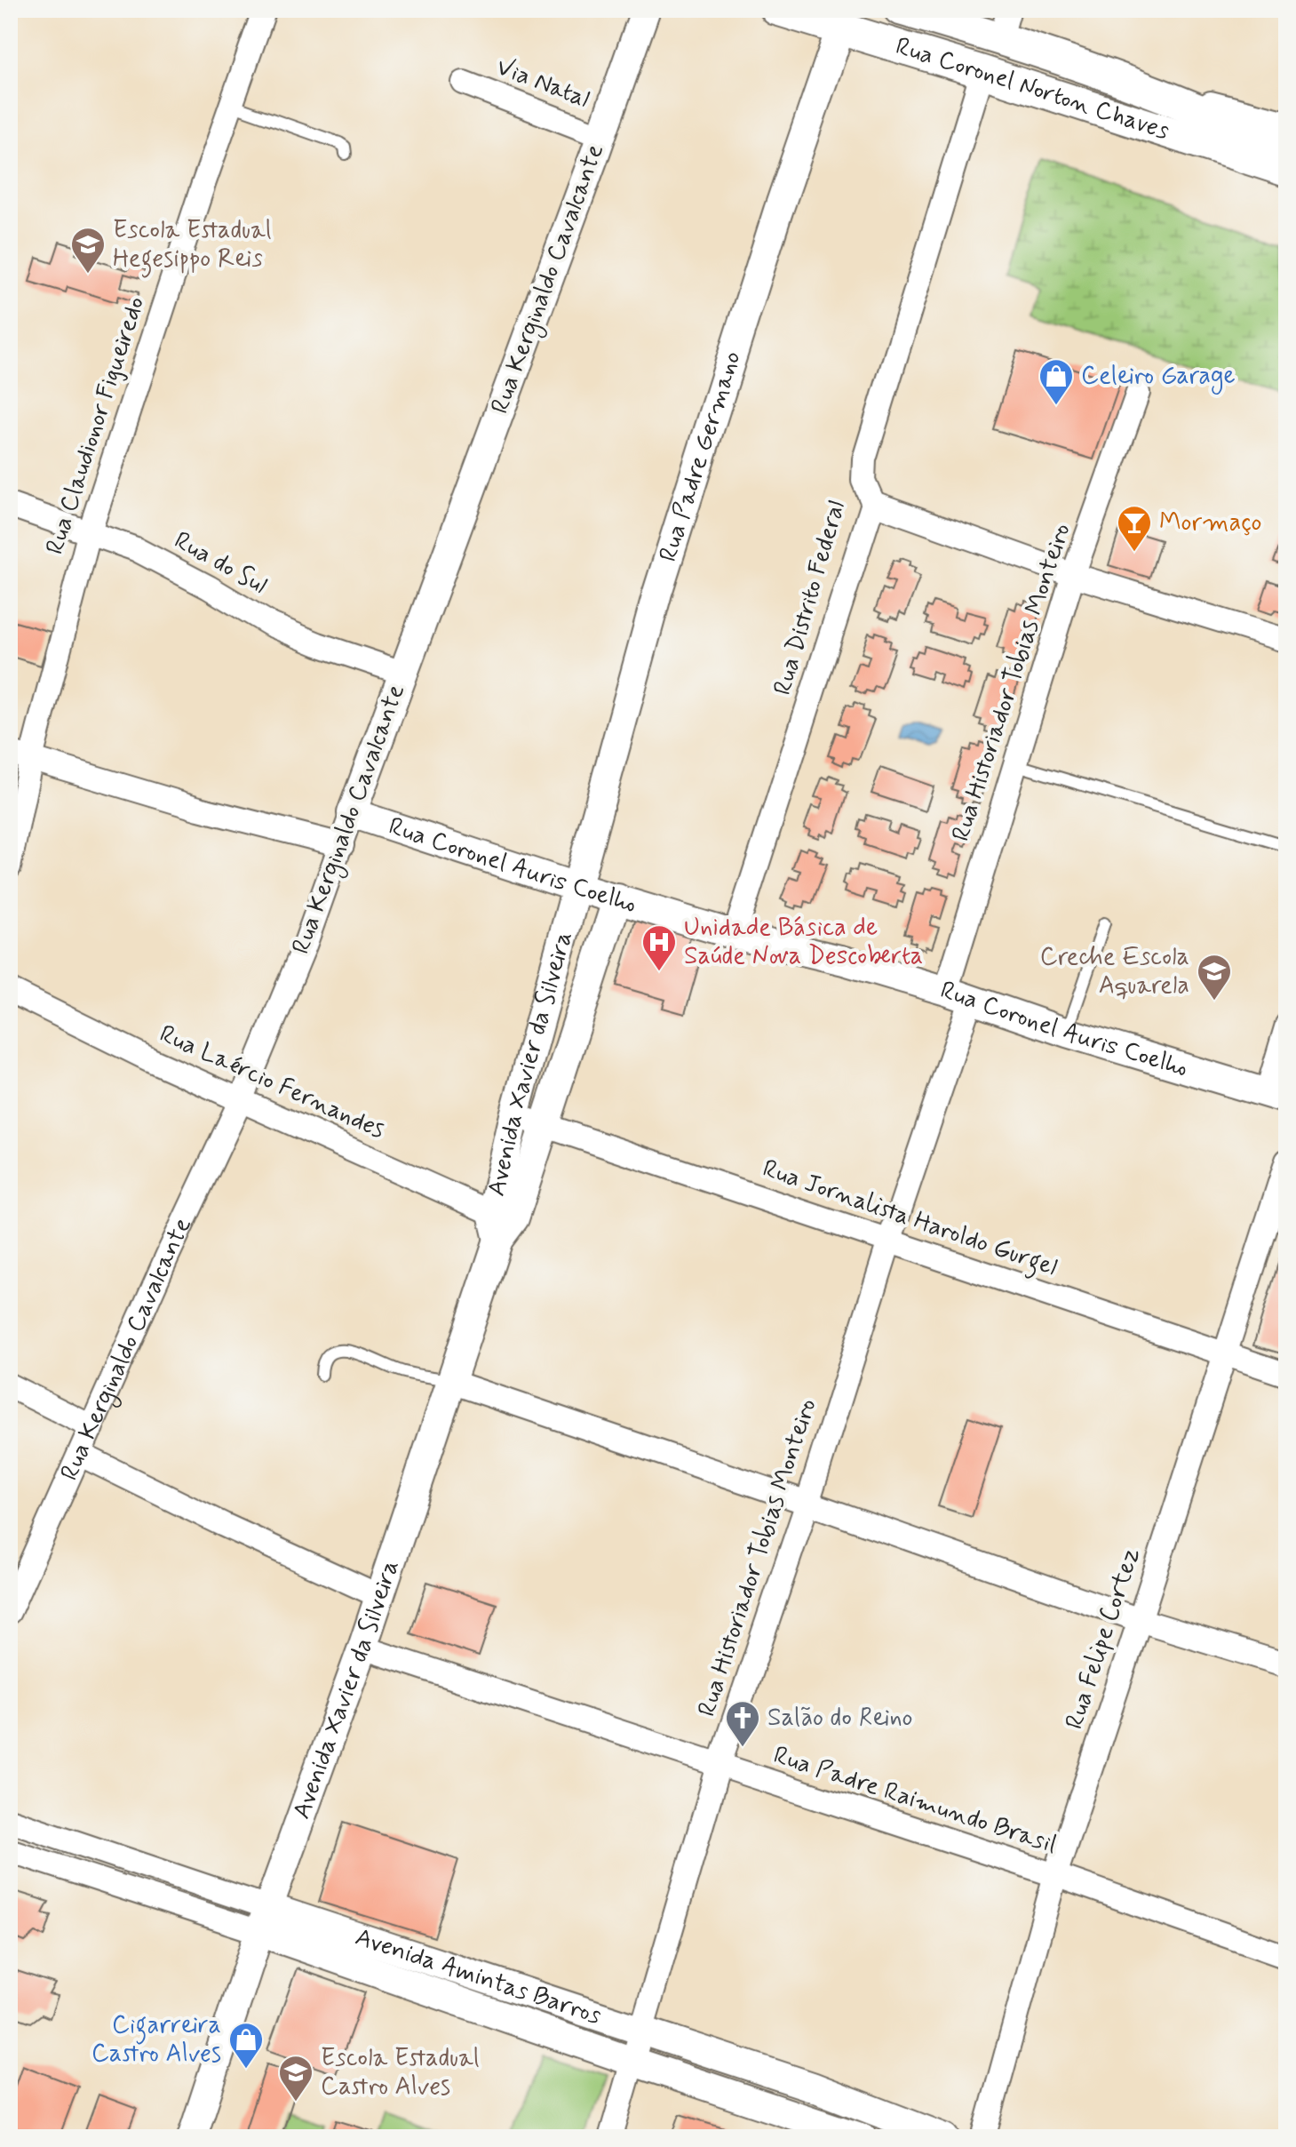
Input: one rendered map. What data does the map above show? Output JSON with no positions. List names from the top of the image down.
{
  "streets": {
    "main road": ["Rua Coronel Norton Chaves"],
    "street": [
      "Via Natal",
      "Rua Kerginaldo Cavalcante",
      "Rua Claudionor Figueiredo",
      "Rua Padre Germano",
      "Rua do Sul",
      "Rua Distrito Federal",
      "Rua Historiador Tobias Monteiro",
      "Rua Coronel Auris Coelho",
      "Avenida Xavier da Silveira",
      "Rua Laércio Fernandes",
      "Rua Jornalista Haroldo Gurgel",
      "Rua Felipe Cortez",
      "Rua Padre Raimundo Brasil",
      "Avenida Amintas Barros"
    ]
  },
  "crossings": [
    ["Via Natal", "Rua Kerginaldo Cavalcante"],
    ["Rua Coronel Norton Chaves", "Rua Padre Germano"],
    ["Rua Coronel Norton Chaves", "Rua Distrito Federal"],
    ["Rua Kerginaldo Cavalcante", "Rua do Sul"],
    ["Rua Kerginaldo Cavalcante", "Rua Coronel Auris Coelho"],
    ["Rua Kerginaldo Cavalcante", "Rua Laércio Fernandes"],
    ["Rua Claudionor Figueiredo", "Rua do Sul"],
    ["Rua Padre Germano", "Rua Coronel Auris Coelho"],
    ["Rua Padre Germano", "Avenida Xavier da Silveira"],
    ["Rua Distrito Federal", "Rua Coronel Auris Coelho"],
    ["Rua Historiador Tobias Monteiro", "Rua Coronel Auris Coelho"],
    ["Rua Historiador Tobias Monteiro", "Rua Jornalista Haroldo Gurgel"],
    ["Rua Historiador Tobias Monteiro", "Rua Padre Raimundo Brasil"],
    ["Rua Historiador Tobias Monteiro", "Avenida Amintas Barros"],
    ["Rua Coronel Auris Coelho", "Avenida Xavier da Silveira"],
    ["Avenida Xavier da Silveira", "Rua Laércio Fernandes"],
    ["Avenida Xavier da Silveira", "Rua Jornalista Haroldo Gurgel"],
    ["Avenida Xavier da Silveira", "Rua Padre Raimundo Brasil"],
    ["Avenida Xavier da Silveira", "Avenida Amintas Barros"],
    ["Rua Jornalista Haroldo Gurgel", "Rua Felipe Cortez"],
    ["Rua Felipe Cortez", "Rua Padre Raimundo Brasil"]
  ],
  "places": {
    "school or university": ["Escola Estadual Hegesippo Reis", "Creche Escola Aquarela", "Escola Estadual Castro Alves"],
    "shop": ["Celeiro Garage", "Cigarreira Castro Alves"],
    "bar": ["Mormaço"],
    "hospital": ["Unidade Básica de Saúde Nova Descoberta"],
    "church": ["Salão do Reino"]
  }
}
